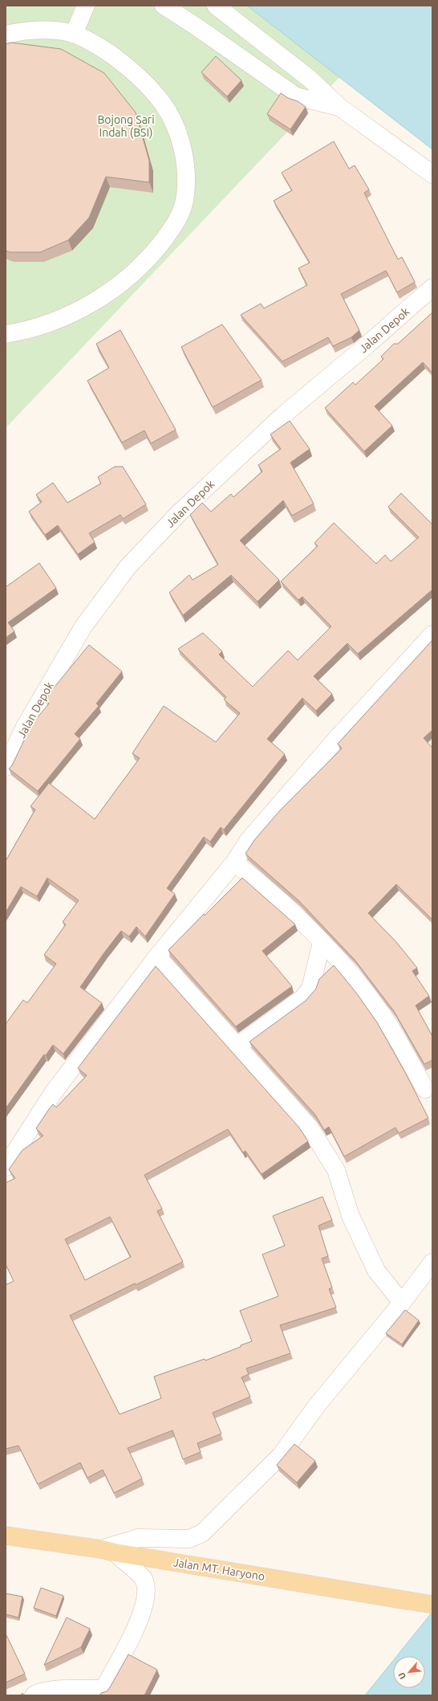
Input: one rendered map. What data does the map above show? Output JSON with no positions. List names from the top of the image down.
{
  "streets": {
    "main road": ["Jalan MT. Haryono"],
    "street": ["Jalan Depok"]
  },
  "parks": ["Bojong Sari Indah (BSI)"],
  "north": "bottom left"
}
